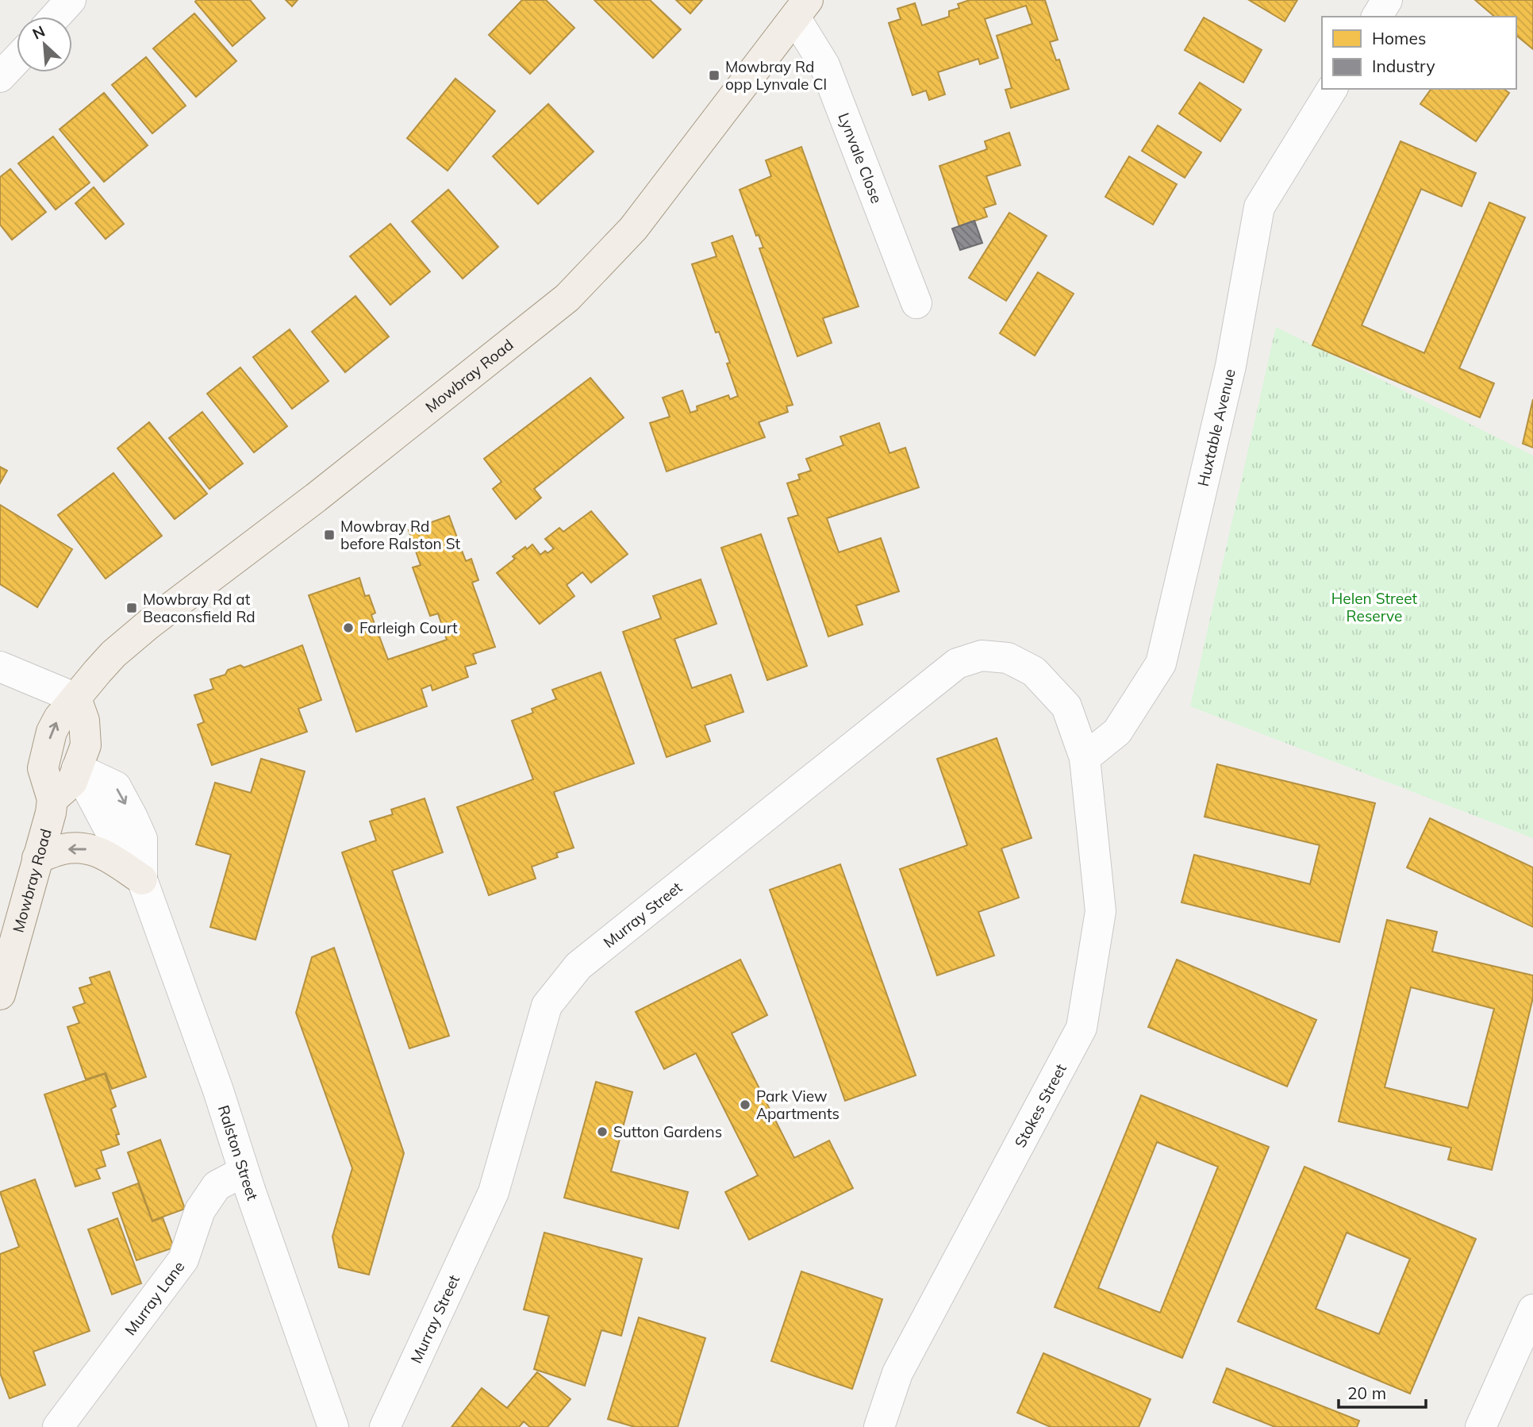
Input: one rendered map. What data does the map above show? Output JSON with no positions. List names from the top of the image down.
{
  "streets": {
    "main road": ["Mowbray Road"],
    "street": [
      "Lynvale Close",
      "Huxtable Avenue",
      "Murray Street",
      "Stokes Street",
      "Ralston Street",
      "Murray Lane"
    ]
  },
  "crossings": [
    ["Lynvale Close", "Mowbray Road"],
    ["Huxtable Avenue", "Murray Street"],
    ["Huxtable Avenue", "Stokes Street"],
    ["Murray Street", "Stokes Street"],
    ["Ralston Street", "Murray Lane"]
  ],
  "parks": ["Helen Street Reserve"],
  "places": {
    "transit": ["Mowbray Rd opp Lynvale Cl", "Mowbray Rd before Ralston St", "Mowbray Rd at Beaconsfield Rd"],
    "other": ["Farleigh Court", "Park View Apartments", "Sutton Gardens"]
  },
  "legend": ["Homes", "Industry"],
  "scale_bar": "20 m",
  "north": "top left"
}
